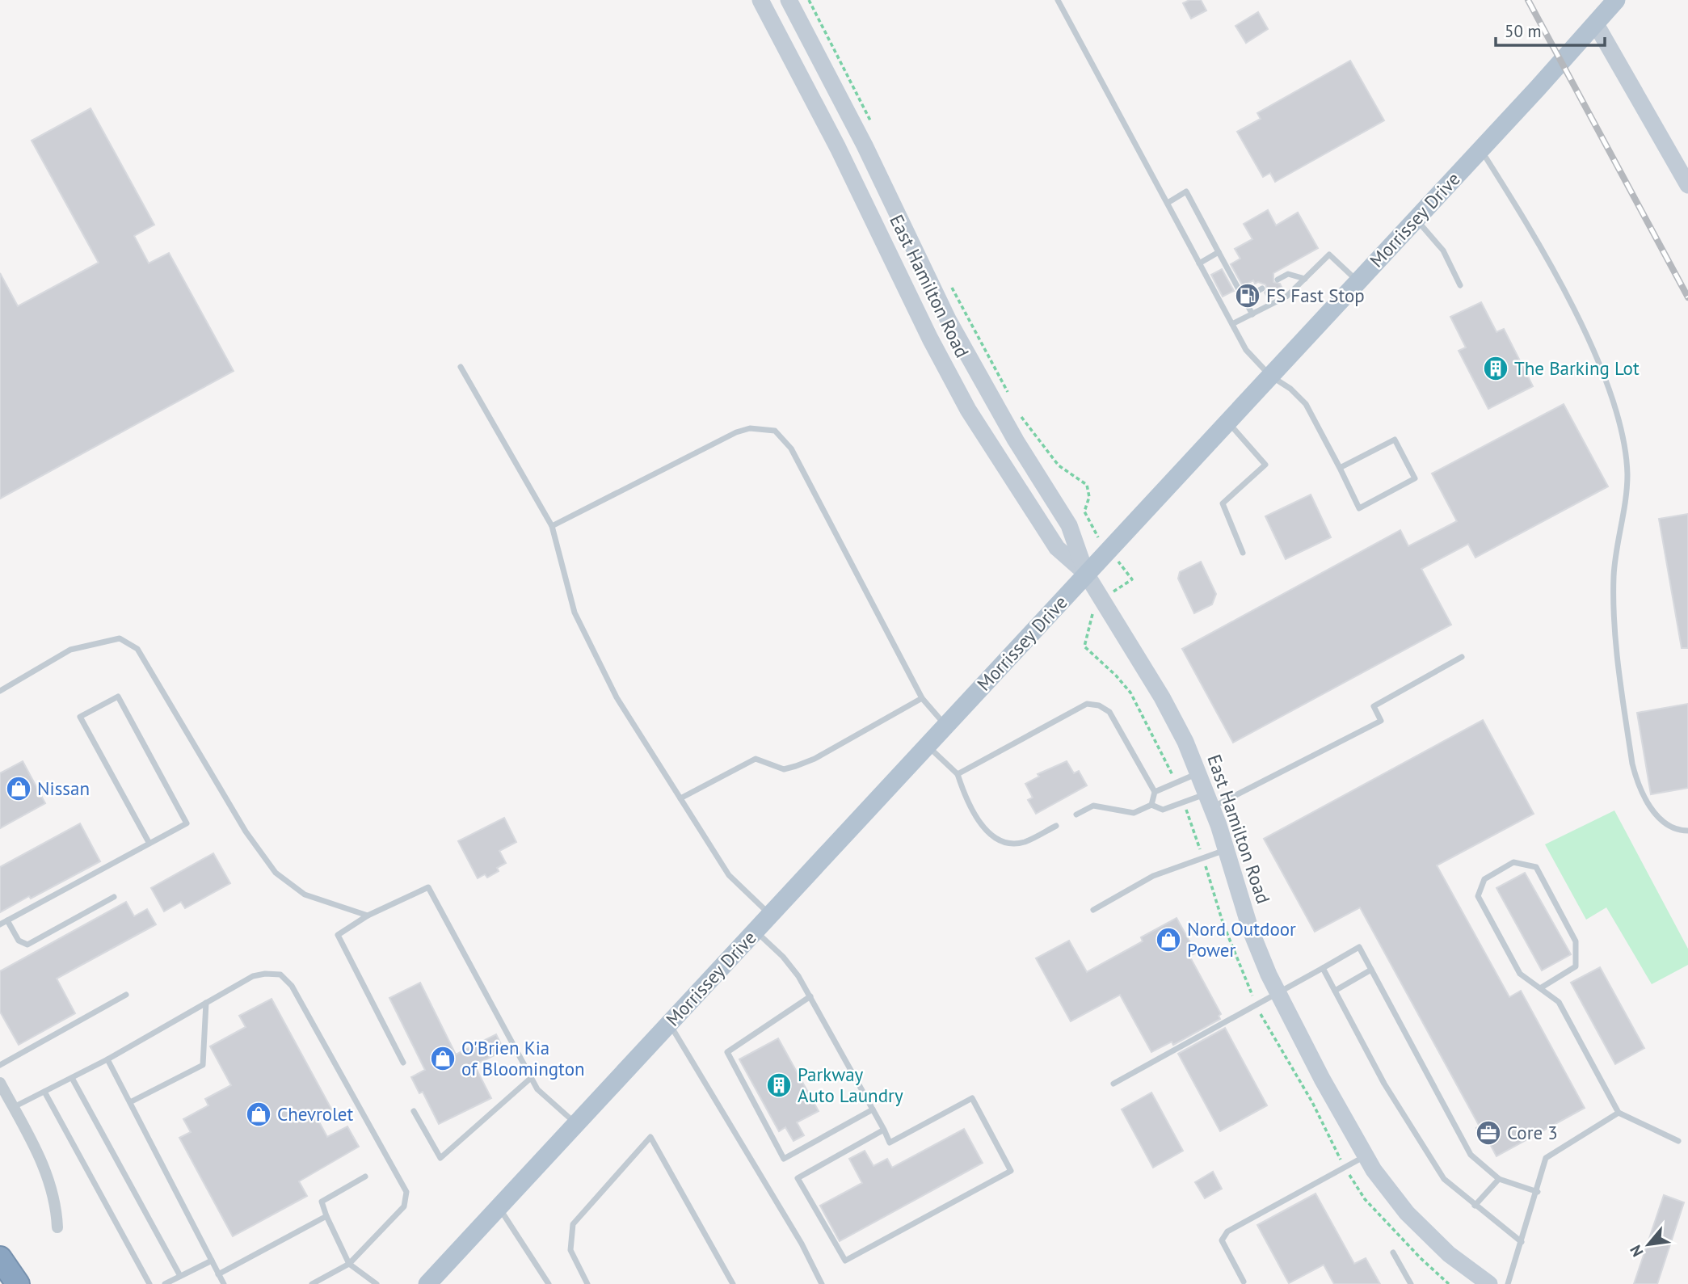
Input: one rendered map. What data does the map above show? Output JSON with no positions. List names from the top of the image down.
{
  "streets": {
    "main road": ["Morrissey Drive", "East Hamilton Road"]
  },
  "crossings": [
    ["Morrissey Drive", "East Hamilton Road"]
  ],
  "places": {
    "fuel station": ["FS Fast Stop"],
    "building": ["The Barking Lot", "Parkway Auto Laundry"],
    "shop": [
      "Nissan",
      "Nord Outdoor Power",
      "O'Brien Kia of Bloomington",
      "Chevrolet"
    ],
    "office": ["Core 3"]
  },
  "scale_bar": "50 m",
  "north": "bottom left"
}
